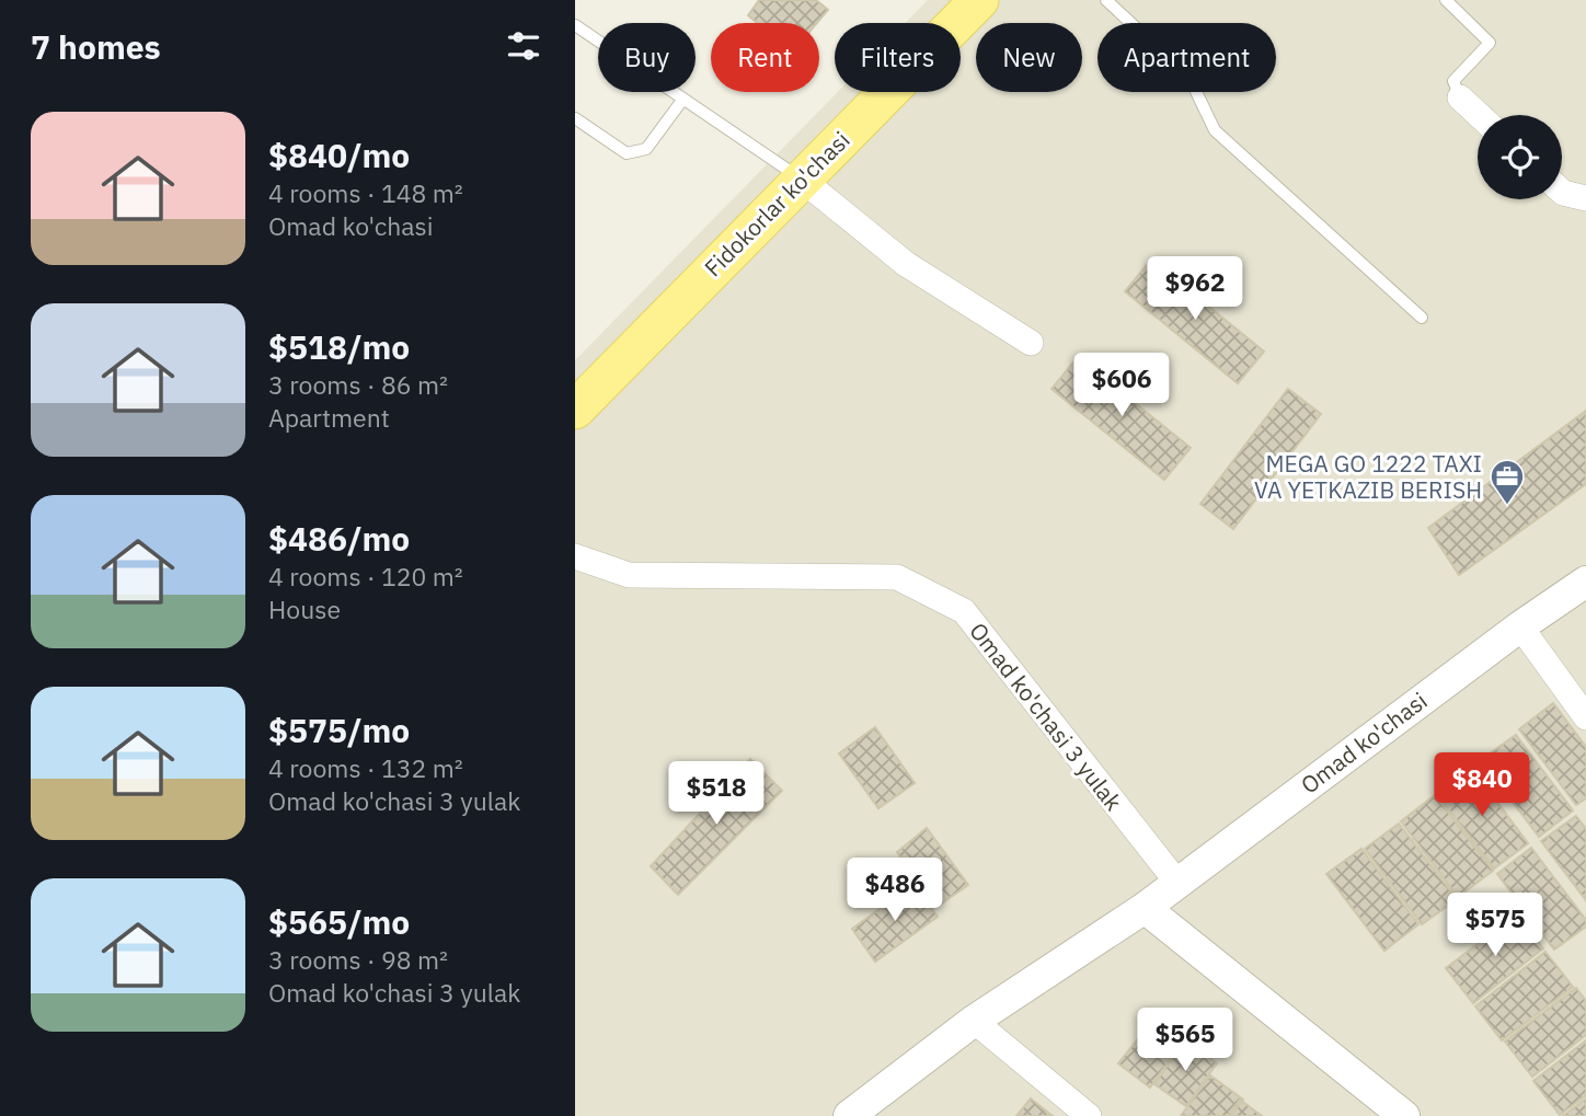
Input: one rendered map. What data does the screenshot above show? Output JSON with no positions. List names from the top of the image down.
{
  "streets": {
    "main road": ["Fidokorlar ko'chasi"],
    "street": ["Omad ko'chasi 3 yulak", "Omad ko'chasi"]
  },
  "crossings": [
    ["Omad ko'chasi 3 yulak", "Omad ko'chasi"]
  ],
  "places": {
    "office": ["MEGA GO 1222 TAXI VA YETKAZIB BERISH"]
  },
  "page": {
    "heading": "7 homes",
    "chip": [
      "Buy",
      "Rent",
      "Filters",
      "New",
      "Apartment"
    ],
    "list": [
      {
        "name": "$840/mo",
        "note": "4 rooms · 148 m² · Omad ko'chasi"
      },
      {
        "name": "$518/mo",
        "note": "3 rooms · 86 m² · Apartment"
      },
      {
        "name": "$486/mo",
        "note": "4 rooms · 120 m² · House"
      },
      {
        "name": "$575/mo",
        "note": "4 rooms · 132 m² · Omad ko'chasi 3 yulak"
      },
      {
        "name": "$565/mo",
        "note": "3 rooms · 98 m² · Omad ko'chasi 3 yulak"
      }
    ],
    "price": [
      "$962",
      "$606",
      "$840",
      "$518",
      "$486",
      "$575",
      "$565"
    ]
  }
}
